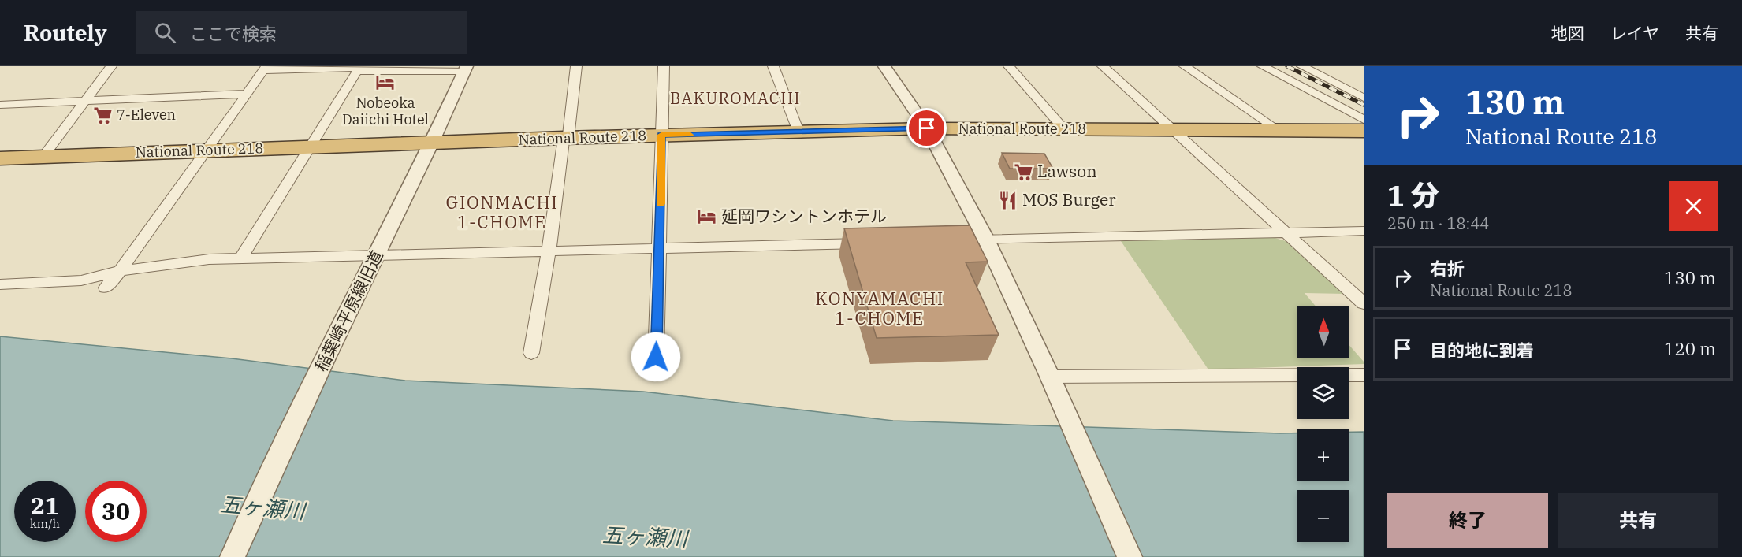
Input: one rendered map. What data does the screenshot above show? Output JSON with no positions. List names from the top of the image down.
{
  "streets": {
    "highway": ["National Route 218"],
    "street": ["稲葉崎平原線旧道"]
  },
  "crossings": [
    ["National Route 218", "稲葉崎平原線旧道"]
  ],
  "districts": ["BAKUROMACHI", "GIONMACHI 1-CHOME", "KONYAMACHI 1-CHOME"],
  "water": ["五ヶ瀬川"],
  "places": {
    "hotel": ["Nobeoka Daiichi Hotel", "延岡ワシントンホテル"],
    "supermarket": ["7-Eleven", "Lawson"],
    "restaurant": ["MOS Burger"]
  },
  "north": "top",
  "page": {
    "header": "Routely",
    "search": "ここで検索",
    "nav": ["地図", "レイヤ", "共有"],
    "turn": ["130 m", "National Route 218"],
    "heading": ["1 分", "250 m · 18:44"],
    "list": [
      {
        "name": "右折",
        "note": "National Route 218",
        "value": "130 m"
      },
      {
        "name": "目的地に到着",
        "value": "120 m"
      }
    ],
    "map_buttons": ["+", "−"],
    "speed": "21 km/h",
    "limit": "30",
    "buttons": ["終了", "共有"]
  }
}
